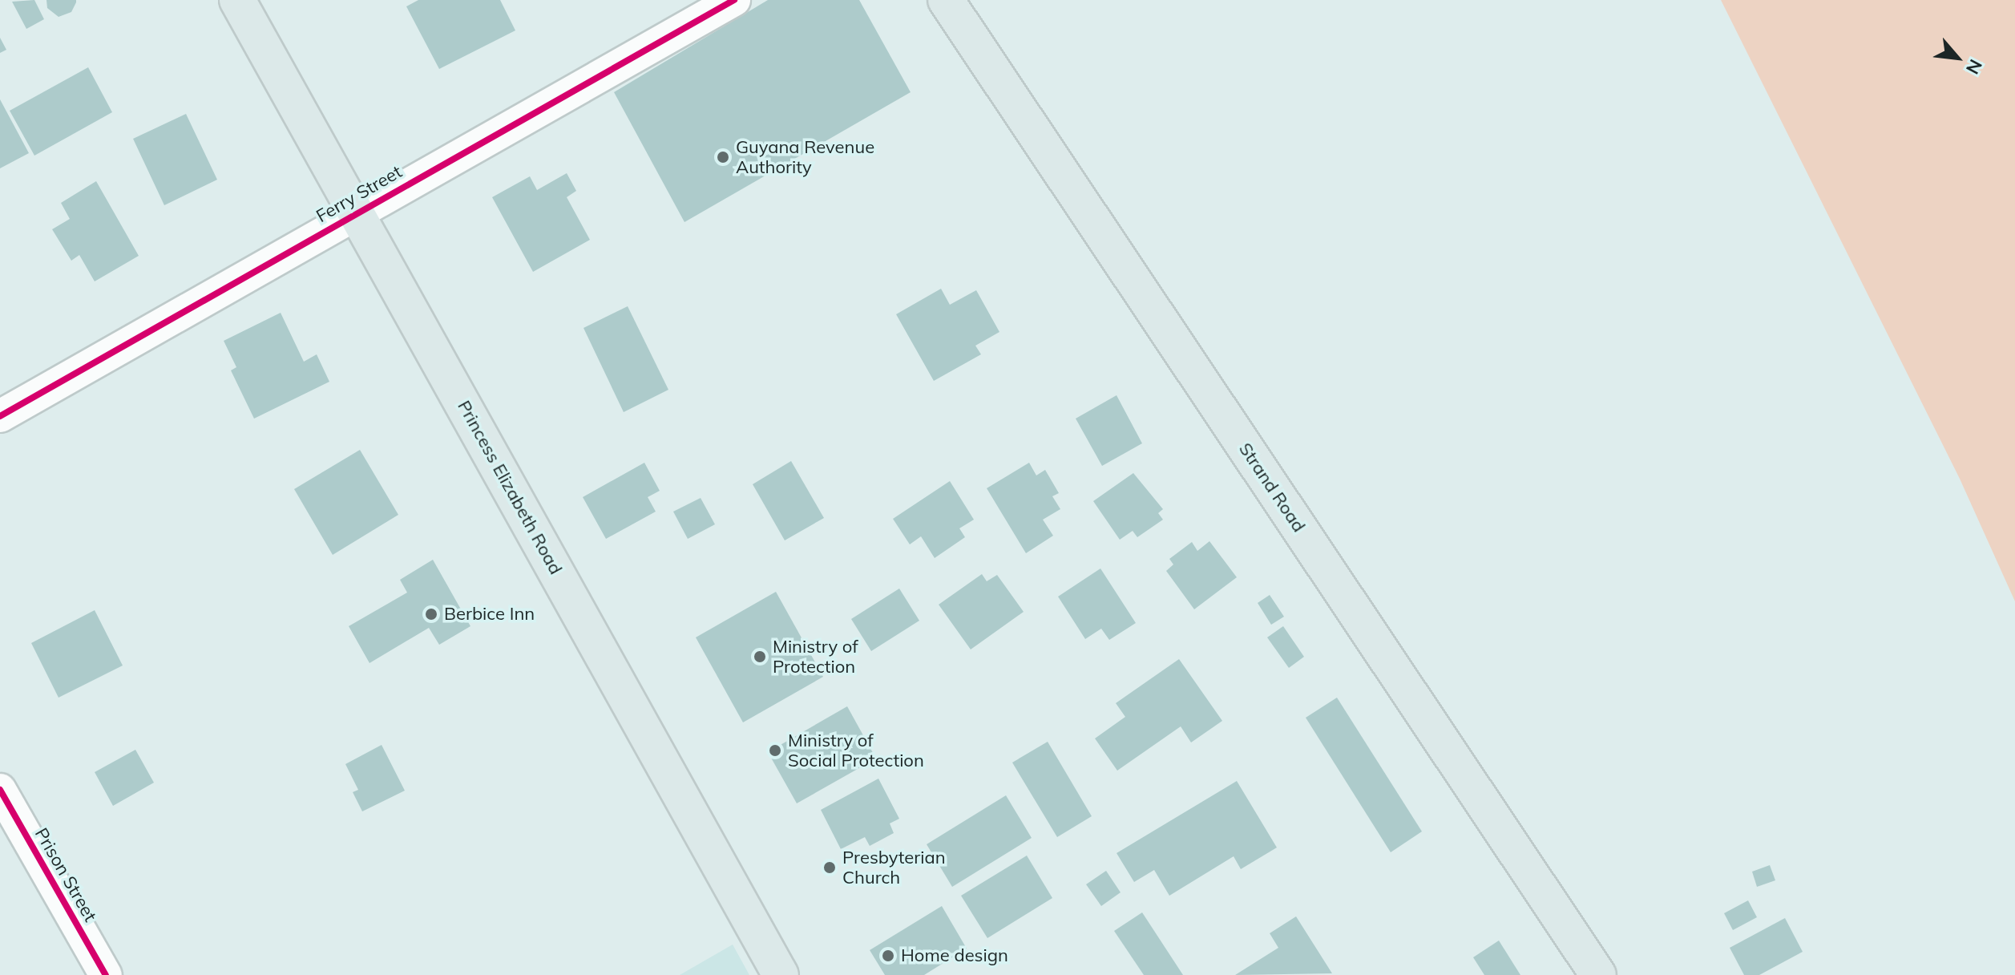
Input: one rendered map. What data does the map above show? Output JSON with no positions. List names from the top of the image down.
{
  "streets": {
    "main road": ["Princess Elizabeth Road", "Strand Road"],
    "street": ["Ferry Street", "Prison Street"]
  },
  "crossings": [
    ["Ferry Street", "Princess Elizabeth Road"]
  ],
  "places": [
    "Guyana Revenue Authority",
    "Berbice Inn",
    "Ministry of Protection",
    "Ministry of Social Protection",
    "Presbyterian Church",
    "Home design"
  ],
  "north": "bottom right"
}
